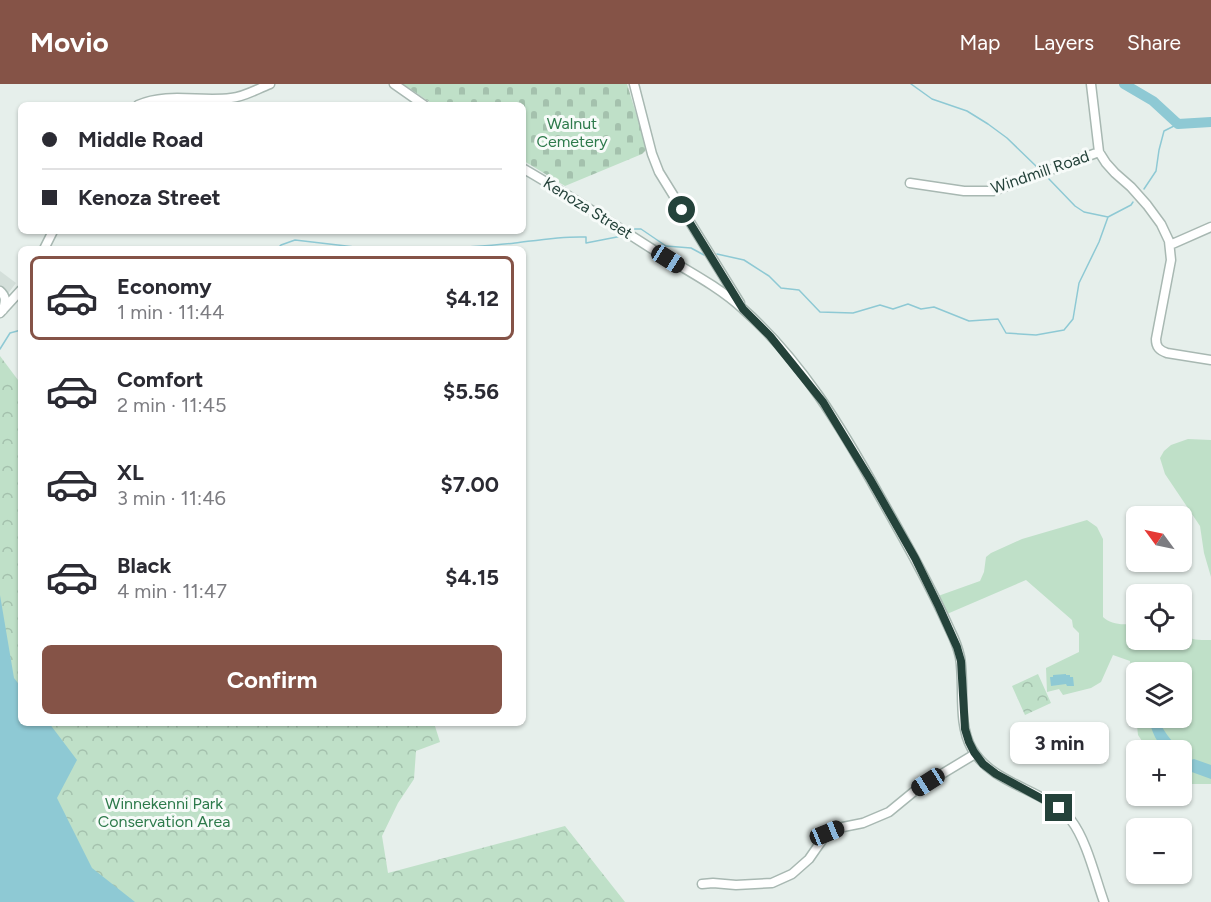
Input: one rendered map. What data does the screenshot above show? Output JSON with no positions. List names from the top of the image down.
{
  "streets": {
    "street": ["Windmill Road", "Kenoza Street"]
  },
  "parks": ["Walnut Cemetery", "Winnekenni Park Conservation Area"],
  "north": "top left",
  "page": {
    "header": "Movio",
    "nav": ["Map", "Layers", "Share"],
    "banner": ["Middle Road", "Kenoza Street"],
    "list": [
      {
        "name": "Economy",
        "note": "1 min · 11:44",
        "value": "$4.12"
      },
      {
        "name": "Comfort",
        "note": "2 min · 11:45",
        "value": "$5.56"
      },
      {
        "name": "XL",
        "note": "3 min · 11:46",
        "value": "$7.00"
      },
      {
        "name": "Black",
        "note": "4 min · 11:47",
        "value": "$4.15"
      }
    ],
    "map_buttons": ["+", "−"],
    "buttons": "Confirm",
    "bubble": "3 min"
  }
}
